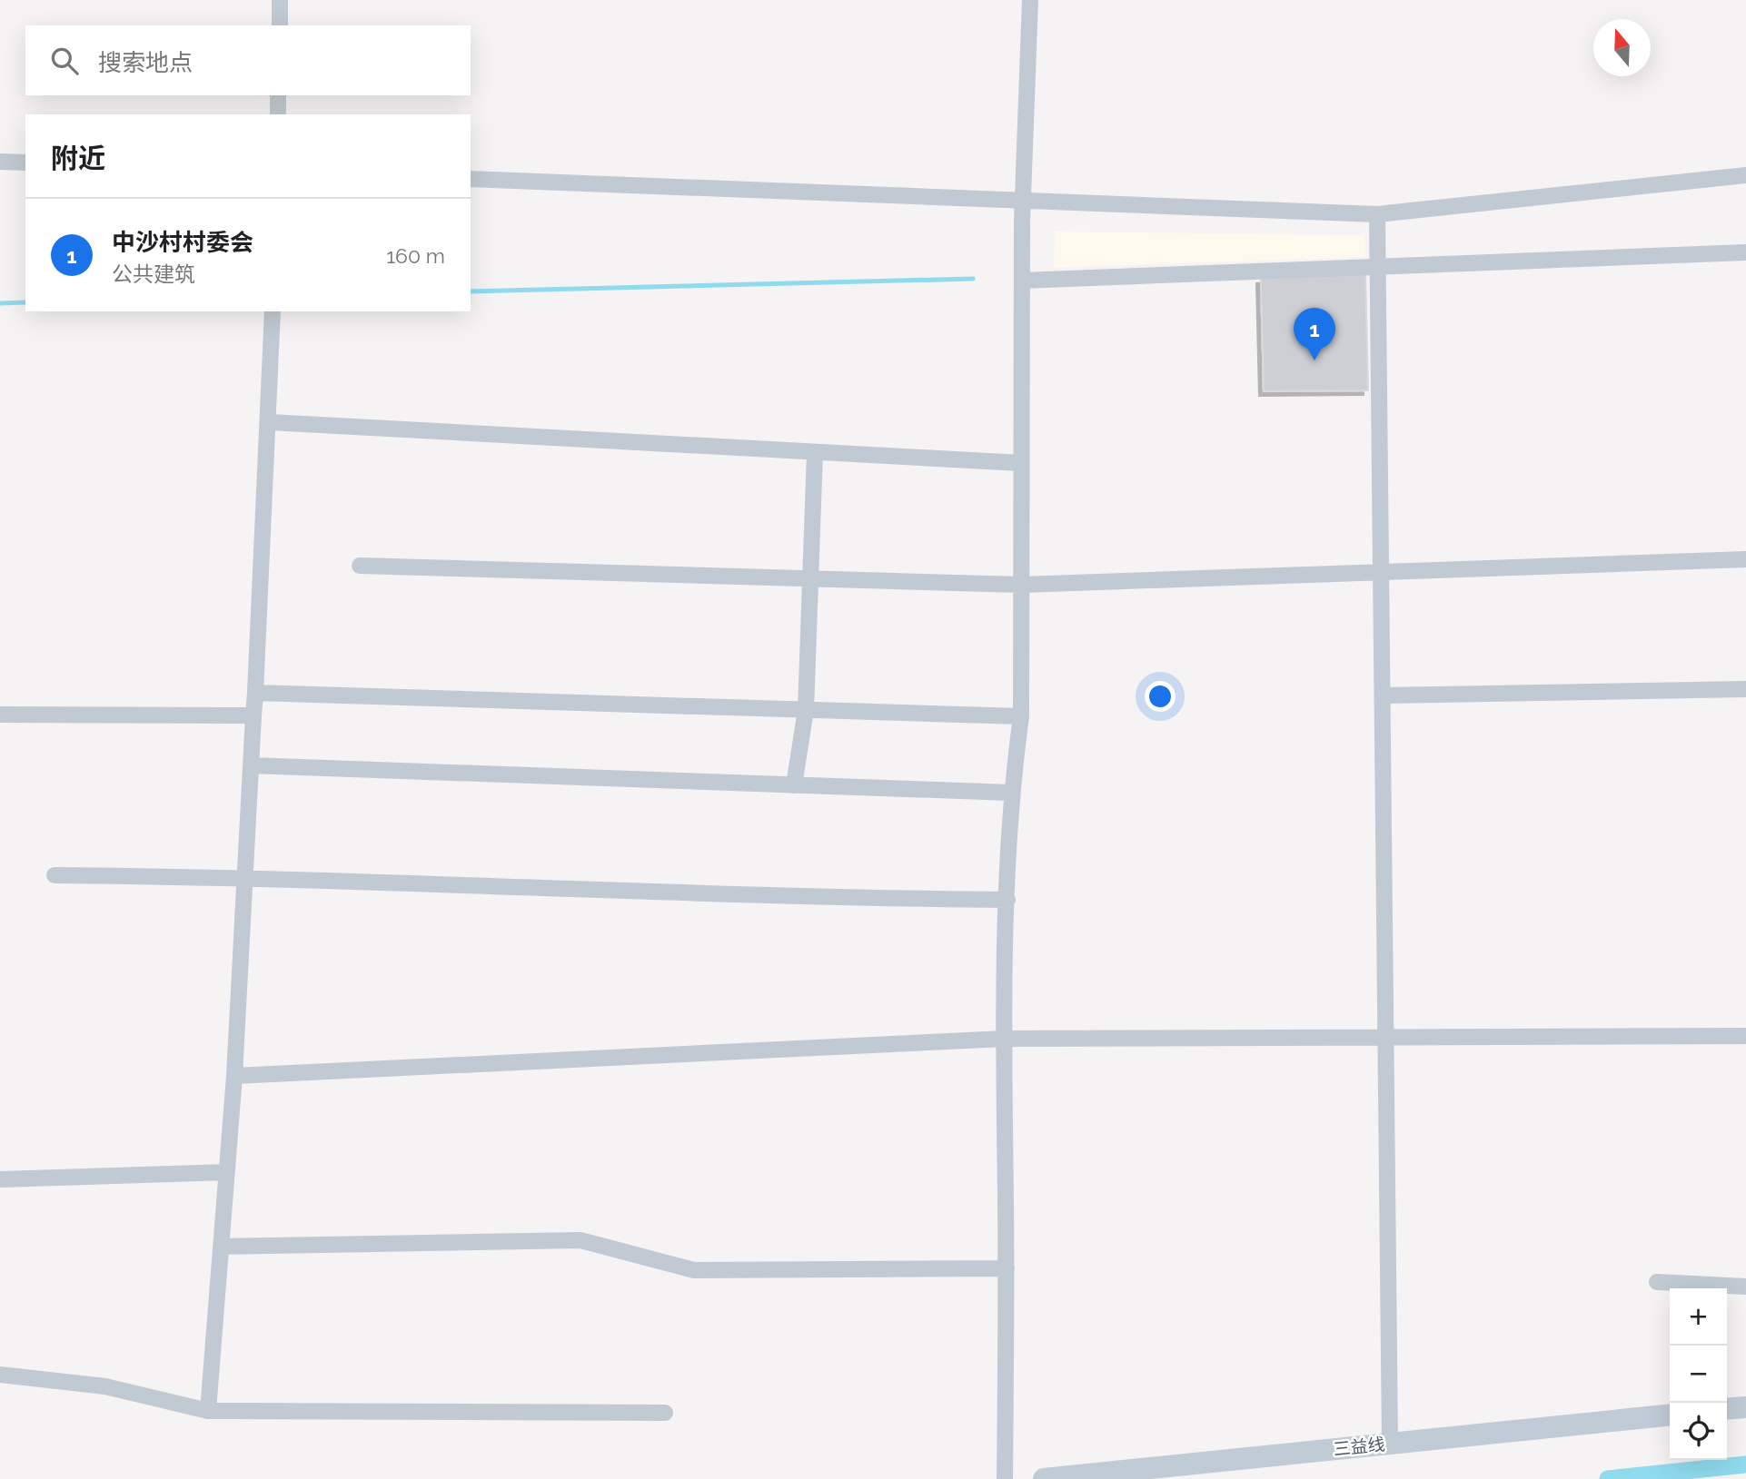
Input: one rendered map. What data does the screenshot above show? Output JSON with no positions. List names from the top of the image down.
{
  "streets": {
    "main road": ["三益线"]
  },
  "north": "top",
  "page": {
    "search": "搜索地点",
    "heading": "附近",
    "list": [
      {
        "mark": "1",
        "name": "中沙村村委会",
        "note": "公共建筑",
        "value": "160 m"
      }
    ],
    "pins": "1",
    "map_buttons": ["+", "−"]
  }
}
